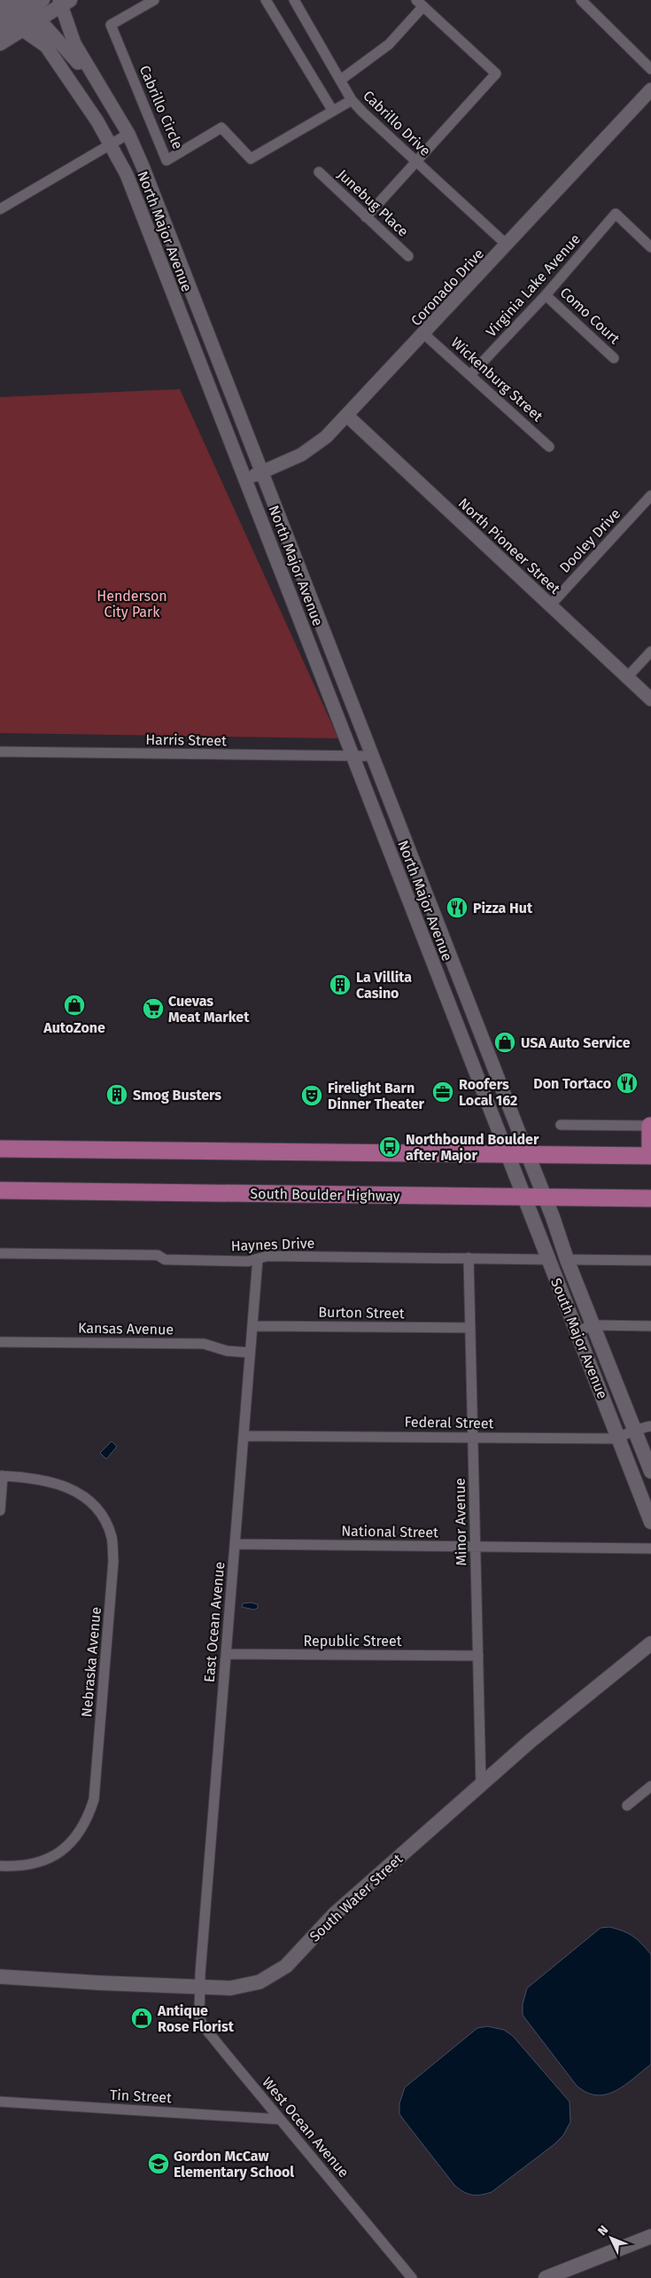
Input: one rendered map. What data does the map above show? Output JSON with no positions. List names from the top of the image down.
{
  "streets": {
    "main road": ["South Boulder Highway", "South Major Avenue", "South Water Street"],
    "street": [
      "Cabrillo Circle",
      "Cabrillo Drive",
      "Junebug Place",
      "North Major Avenue",
      "Virginia Lake Avenue",
      "Coronado Drive",
      "Como Court",
      "Wickenburg Street",
      "Dooley Drive",
      "North Pioneer Street",
      "Harris Street",
      "Haynes Drive",
      "Burton Street",
      "Kansas Avenue",
      "Federal Street",
      "Minor Avenue",
      "National Street",
      "East Ocean Avenue",
      "Republic Street",
      "Nebraska Avenue",
      "Tin Street",
      "West Ocean Avenue"
    ]
  },
  "crossings": [
    ["Cabrillo Circle", "Cabrillo Drive"],
    ["Cabrillo Drive", "Coronado Drive"],
    ["North Major Avenue", "Coronado Drive"],
    ["North Major Avenue", "Harris Street"],
    ["North Major Avenue", "South Major Avenue"],
    ["Virginia Lake Avenue", "Como Court"],
    ["Virginia Lake Avenue", "Wickenburg Street"],
    ["Coronado Drive", "Wickenburg Street"],
    ["Coronado Drive", "North Pioneer Street"],
    ["Dooley Drive", "North Pioneer Street"],
    ["South Boulder Highway", "South Major Avenue"],
    ["Haynes Drive", "South Major Avenue"],
    ["Haynes Drive", "Minor Avenue"],
    ["Haynes Drive", "East Ocean Avenue"],
    ["Burton Street", "Minor Avenue"],
    ["Burton Street", "East Ocean Avenue"],
    ["Kansas Avenue", "East Ocean Avenue"],
    ["South Major Avenue", "Federal Street"],
    ["Federal Street", "Minor Avenue"],
    ["Federal Street", "East Ocean Avenue"],
    ["Minor Avenue", "National Street"],
    ["Minor Avenue", "Republic Street"],
    ["Minor Avenue", "South Water Street"],
    ["National Street", "East Ocean Avenue"],
    ["East Ocean Avenue", "Republic Street"],
    ["East Ocean Avenue", "South Water Street"],
    ["East Ocean Avenue", "West Ocean Avenue"],
    ["South Water Street", "West Ocean Avenue"],
    ["Tin Street", "West Ocean Avenue"]
  ],
  "parks": ["Henderson City Park"],
  "places": {
    "restaurant": ["Pizza Hut", "Don Tortaco"],
    "building": ["La Villita Casino", "Smog Busters"],
    "shop": ["AutoZone", "USA Auto Service", "Antique Rose Florist"],
    "supermarket": ["Cuevas Meat Market"],
    "office": ["Roofers Local 162"],
    "theatre": ["Firelight Barn Dinner Theater"],
    "bus stop": ["Northbound Boulder after Major"],
    "school or university": ["Gordon McCaw Elementary School"]
  },
  "north": "top left"
}
